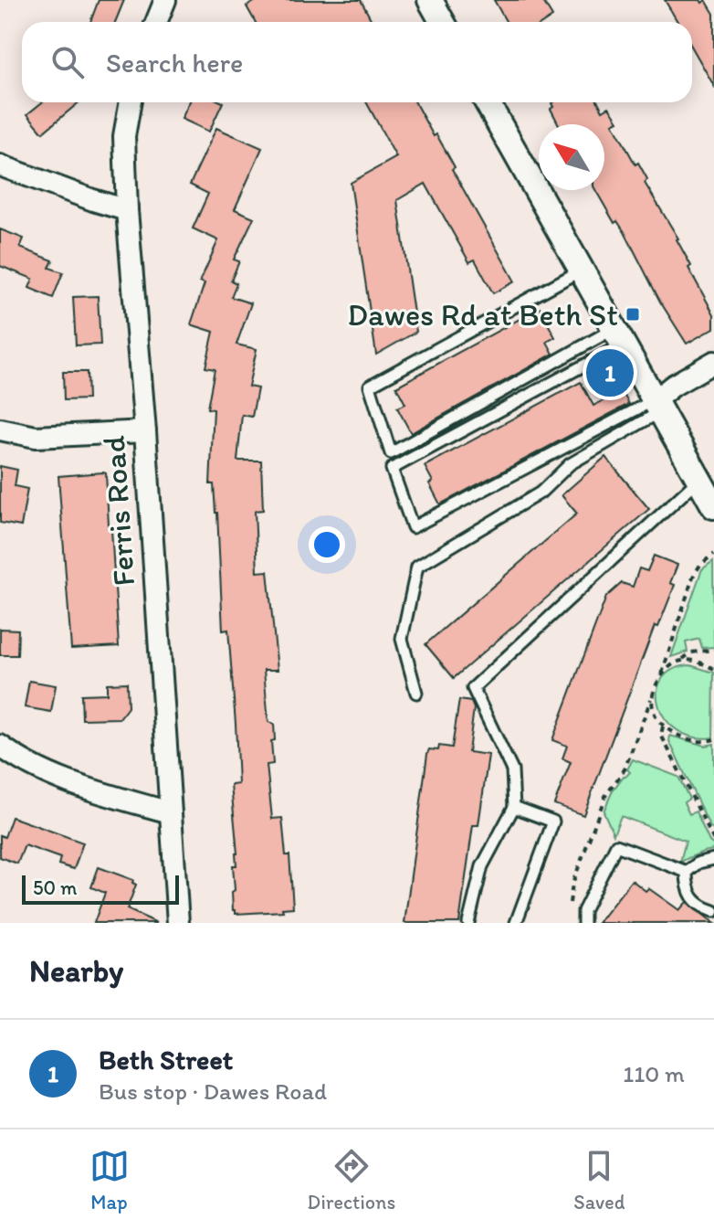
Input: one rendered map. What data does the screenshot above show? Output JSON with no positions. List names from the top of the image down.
{
  "streets": {
    "street": ["Ferris Road"]
  },
  "places": {
    "transit": ["Dawes Rd at Beth St"]
  },
  "scale_bar": "50 m",
  "north": "top left",
  "page": {
    "search": "Search here",
    "pins": "1",
    "scale": "50 m",
    "heading": "Nearby",
    "list": [
      {
        "mark": "1",
        "name": "Beth Street",
        "note": "Bus stop · Dawes Road",
        "value": "110 m"
      }
    ],
    "nav": ["Map", "Directions", "Saved"]
  }
}
